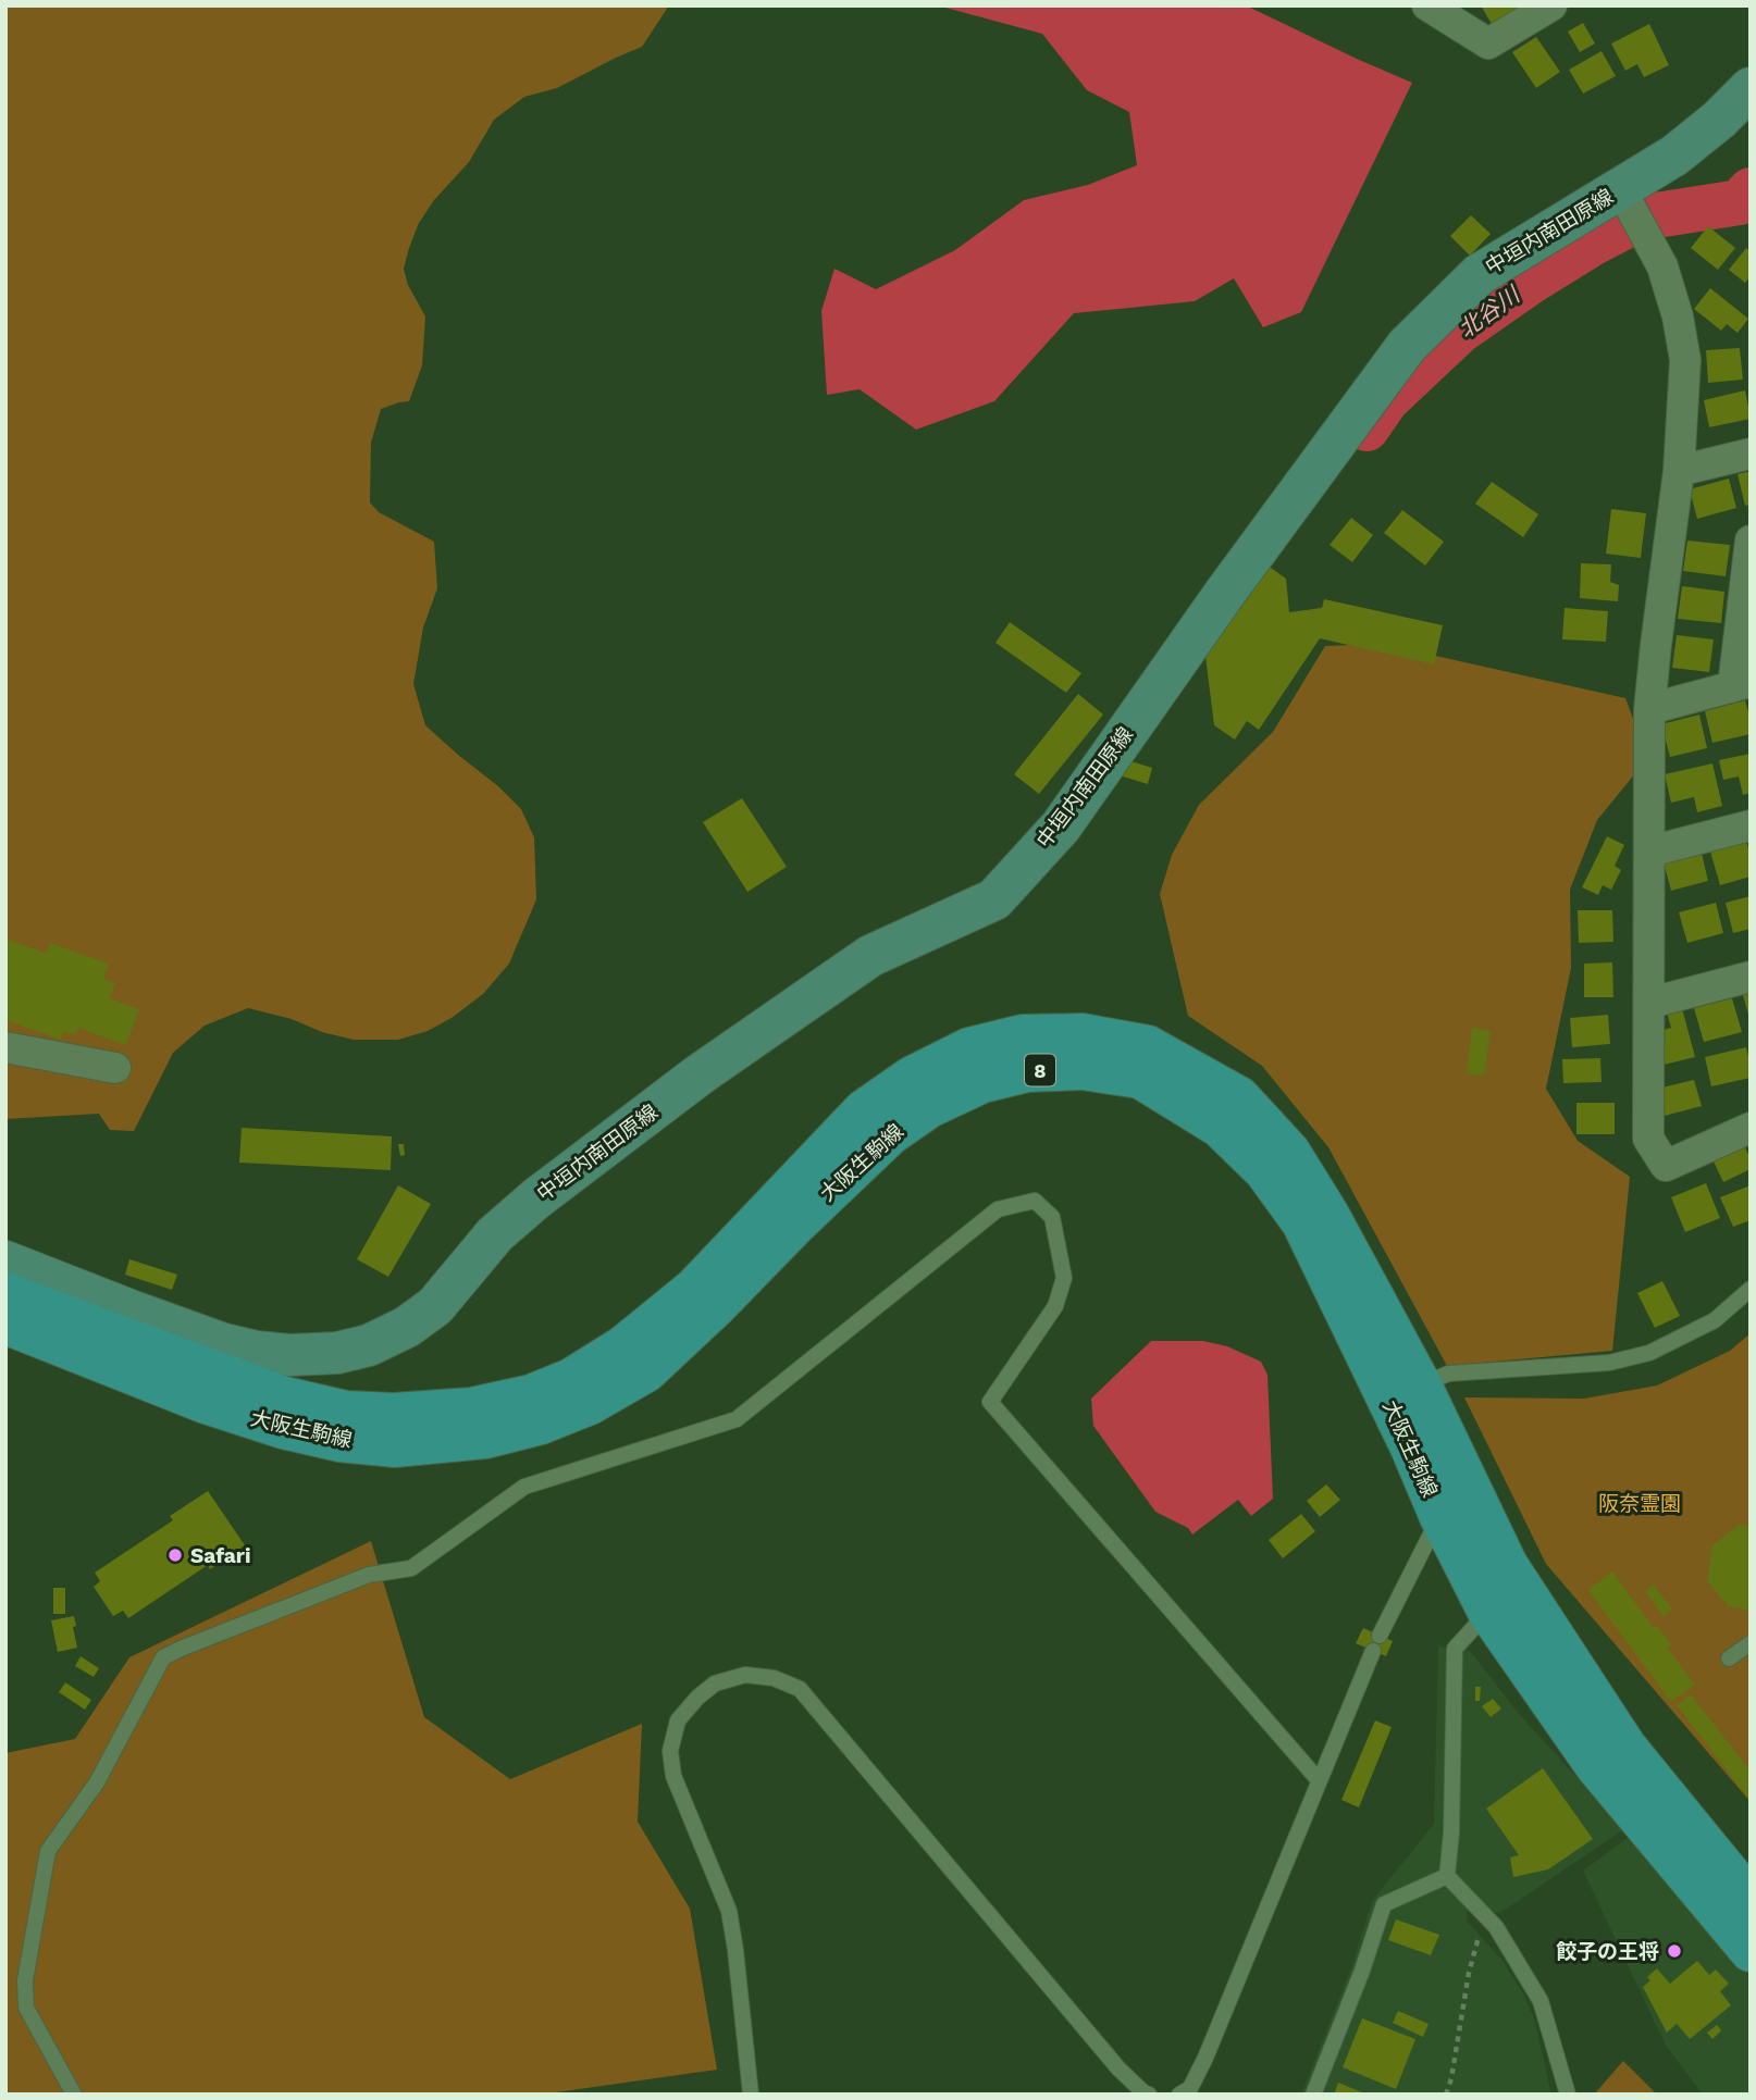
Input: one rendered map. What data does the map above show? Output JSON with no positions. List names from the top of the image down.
{
  "streets": {
    "main road": ["中垣内南田原線", "8", "大阪生駒線"]
  },
  "water": ["北谷川"],
  "parks": ["阪奈霊園"],
  "places": ["Safari", "餃子の王将"]
}
